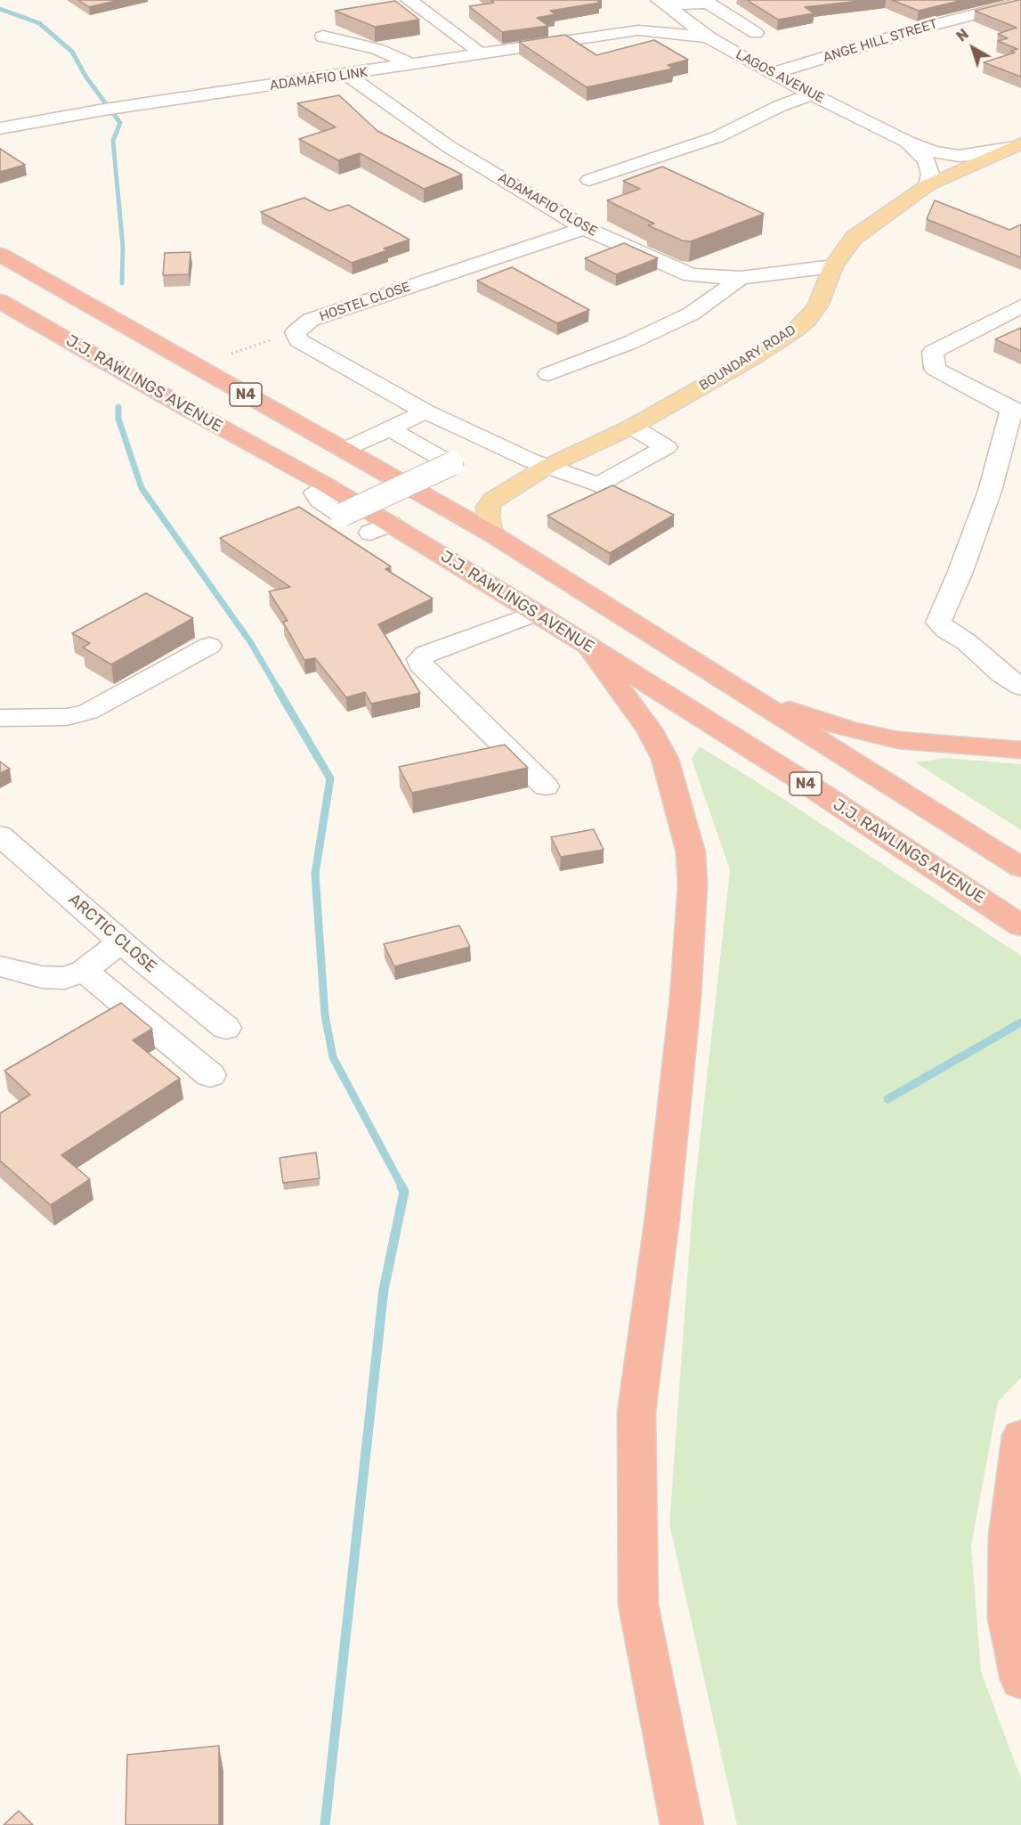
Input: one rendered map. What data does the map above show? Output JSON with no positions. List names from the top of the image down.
{
  "streets": {
    "highway": ["J.J. RAWLINGS AVENUE", "N4"],
    "main road": ["BOUNDARY ROAD"],
    "street": [
      "ANGE HILL STREET",
      "LAGOS AVENUE",
      "ADAMAFIO LINK",
      "ADAMAFIO CLOSE",
      "HOSTEL CLOSE",
      "ARCTIC CLOSE"
    ]
  },
  "crossings": [
    ["ANGE HILL STREET", "LAGOS AVENUE"],
    ["LAGOS AVENUE", "ADAMAFIO LINK"],
    ["LAGOS AVENUE", "BOUNDARY ROAD"],
    ["ADAMAFIO LINK", "ADAMAFIO CLOSE"],
    ["ADAMAFIO CLOSE", "HOSTEL CLOSE"],
    ["ADAMAFIO CLOSE", "BOUNDARY ROAD"],
    ["BOUNDARY ROAD", "N4"]
  ],
  "north": "top left"
}
